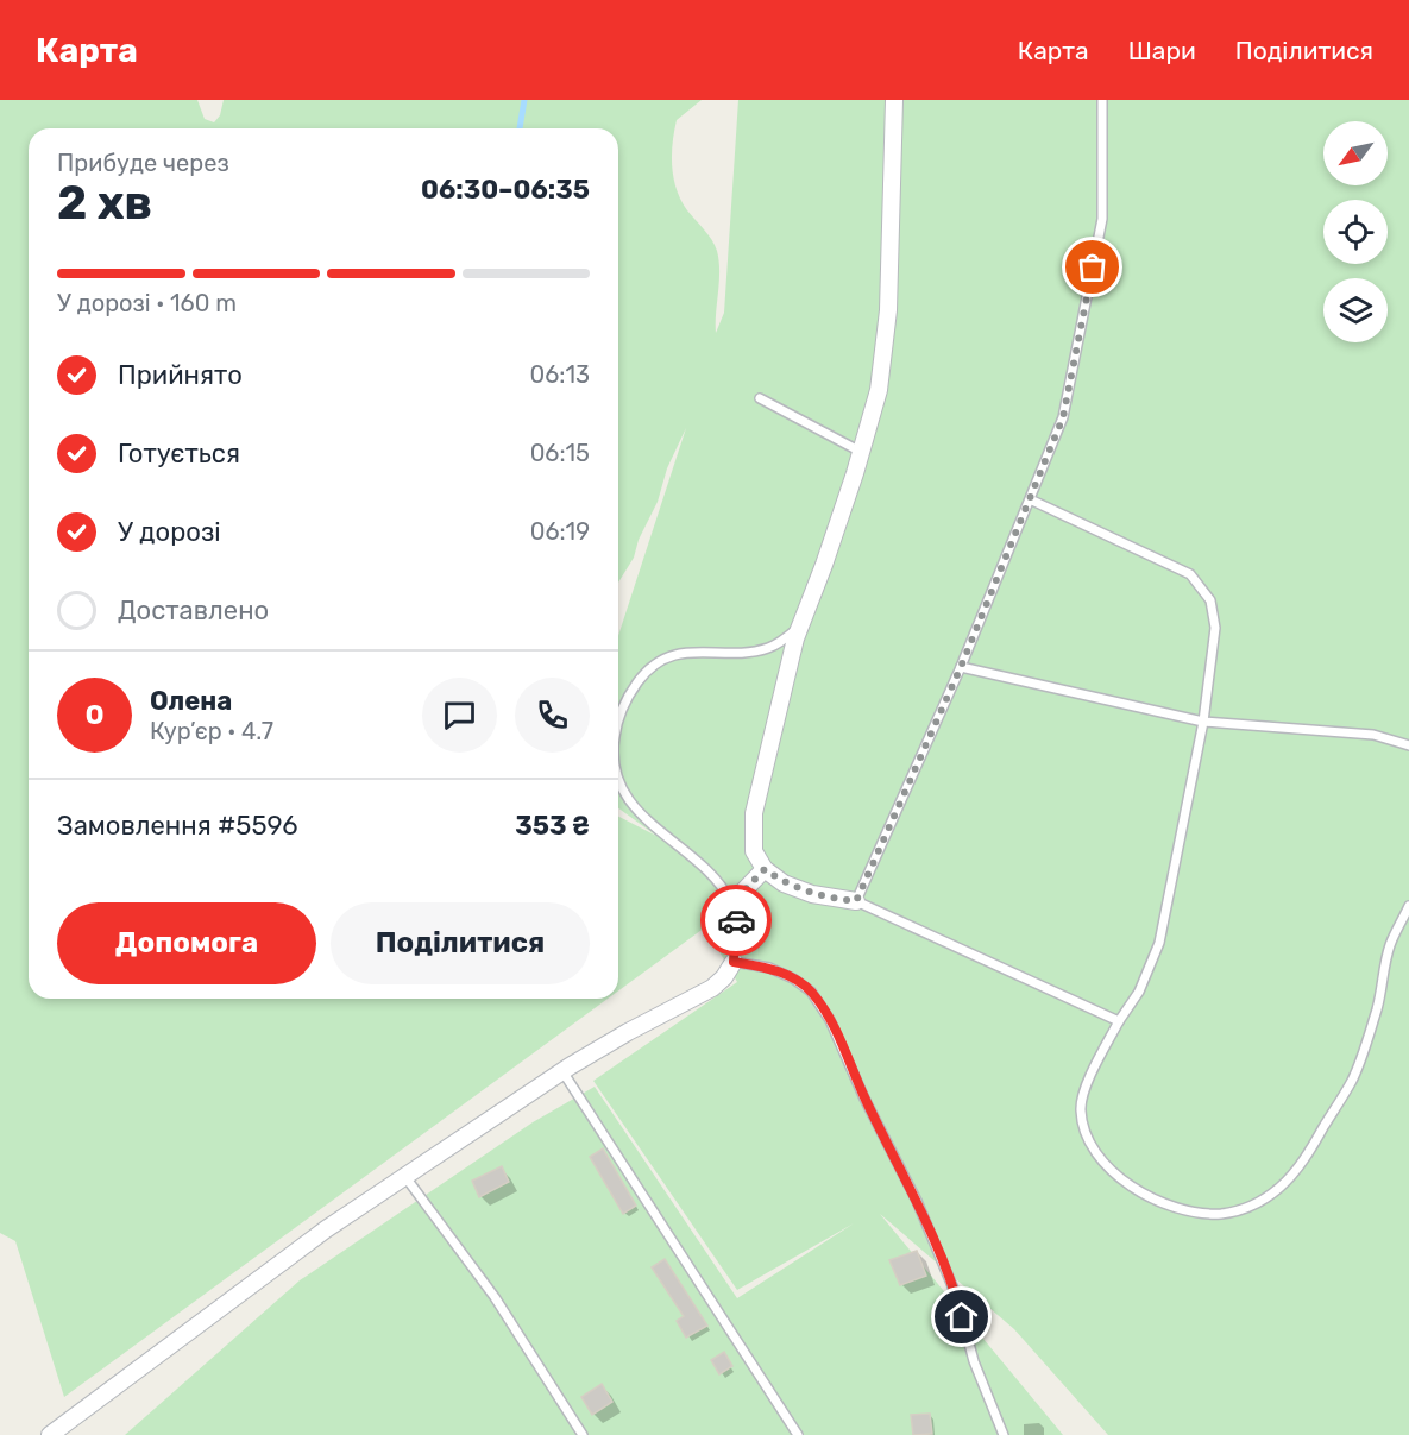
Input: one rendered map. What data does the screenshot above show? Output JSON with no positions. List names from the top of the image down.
{
  "north": "bottom left",
  "page": {
    "header": "Карта",
    "nav": ["Карта", "Шари", "Поділитися"],
    "heading": ["2 хв", "Прибуде через", "06:30–06:35"],
    "panel": [
      "Олена",
      "Кур’єр · 4.7",
      "Замовлення #5596",
      "353 ₴"
    ],
    "bar": "У дорозі · 160 m",
    "list": [
      ["Прийнято", "06:13"],
      ["Готується", "06:15"],
      ["У дорозі", "06:19"],
      "Доставлено"
    ],
    "round": "О",
    "buttons": ["Допомога", "Поділитися"]
  }
}
